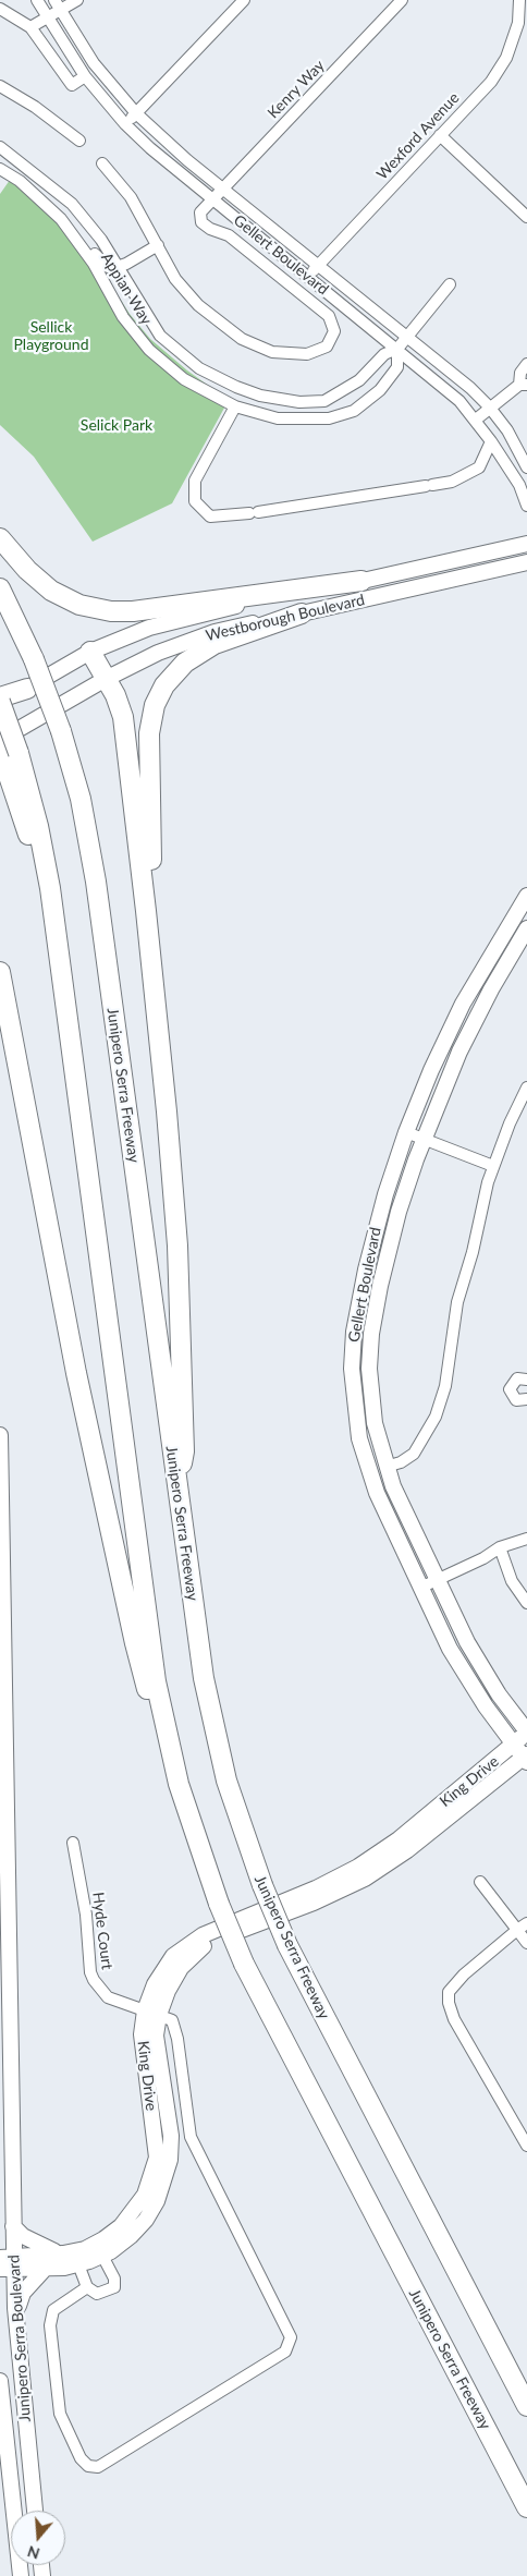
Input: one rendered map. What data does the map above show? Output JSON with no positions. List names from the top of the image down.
{
  "streets": {
    "highway": ["Junipero Serra Freeway"],
    "main road": [
      "Gellert Boulevard",
      "Westborough Boulevard",
      "King Drive",
      "Junipero Serra Boulevard"
    ],
    "street": [
      "Kenry Way",
      "Wexford Avenue",
      "Appian Way",
      "Hyde Court"
    ]
  },
  "crossings": [
    ["Kenry Way", "Gellert Boulevard"],
    ["Wexford Avenue", "Gellert Boulevard"],
    ["Gellert Boulevard", "Appian Way"],
    ["Gellert Boulevard", "King Drive"],
    ["Westborough Boulevard", "Junipero Serra Freeway"],
    ["King Drive", "Hyde Court"],
    ["King Drive", "Junipero Serra Boulevard"]
  ],
  "parks": ["Sellick Playground", "Selick Park"],
  "north": "bottom"
}
